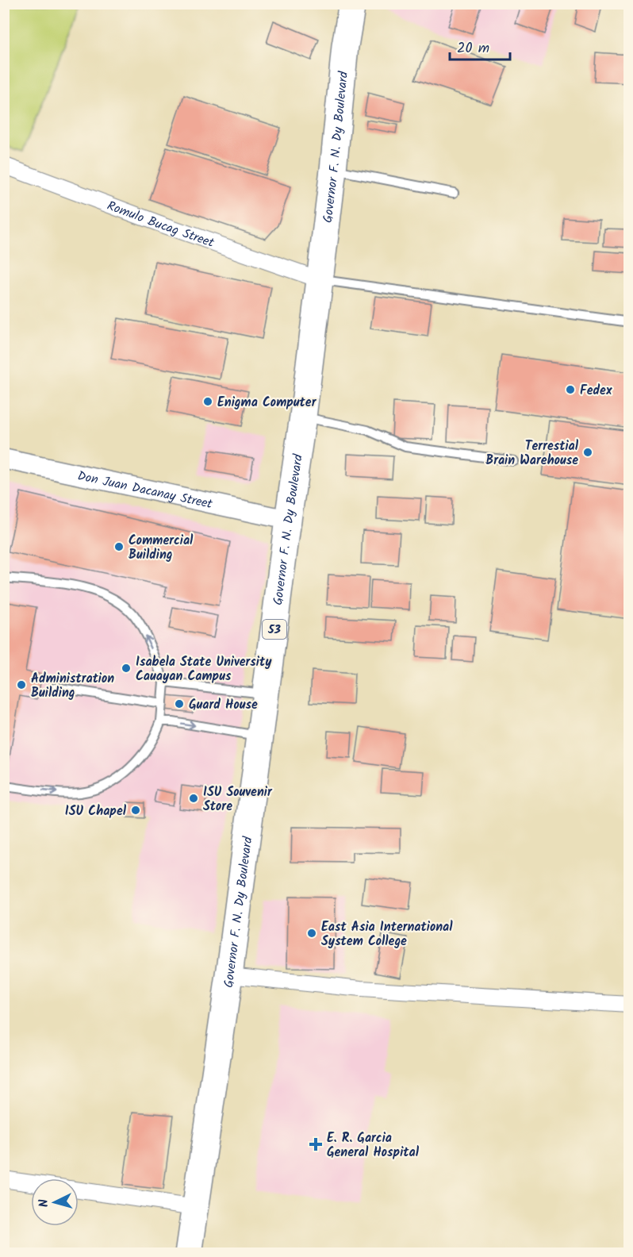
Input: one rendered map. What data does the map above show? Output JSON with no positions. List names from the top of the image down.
{
  "streets": {
    "highway": ["Governor F. N. Dy Boulevard", "53"],
    "street": ["Romulo Bucag Street", "Don Juan Dacanay Street"]
  },
  "crossings": [
    ["Governor F. N. Dy Boulevard", "Romulo Bucag Street"],
    ["Governor F. N. Dy Boulevard", "Don Juan Dacanay Street"]
  ],
  "places": {
    "other": [
      "Fedex",
      "Enigma Computer",
      "Terrestial Brain Warehouse",
      "Commercial Building",
      "Isabela State University Cauayan Campus",
      "Administration Building",
      "Guard House",
      "ISU Souvenir Store",
      "ISU Chapel",
      "East Asia International System College"
    ],
    "health": ["E. R. Garcia General Hospital"]
  },
  "scale_bar": "20 m",
  "north": "left"
}
